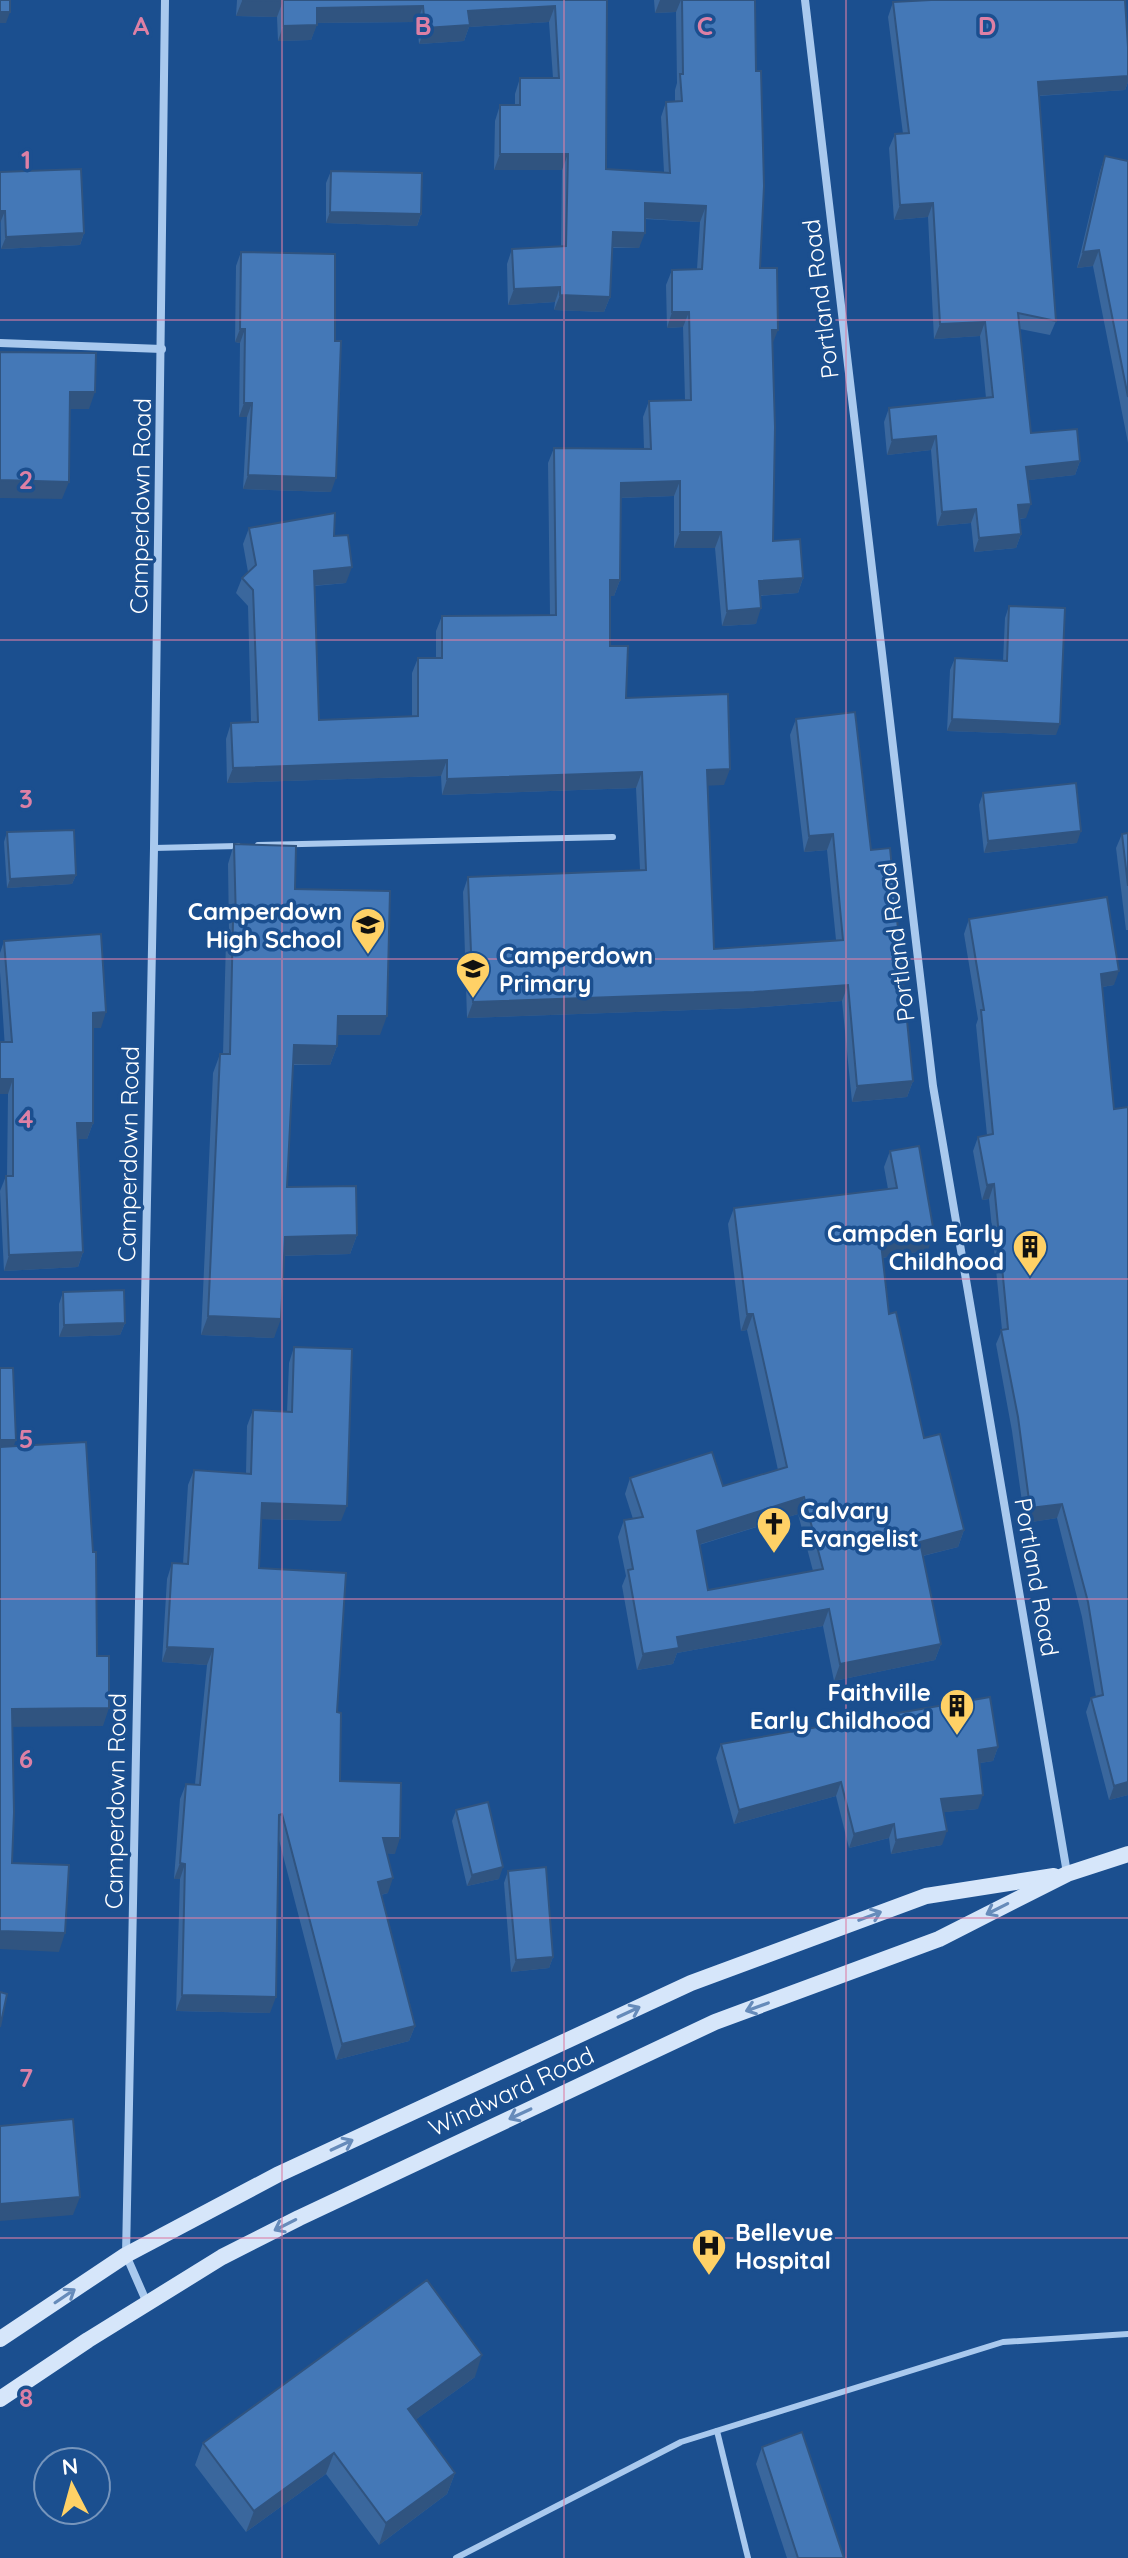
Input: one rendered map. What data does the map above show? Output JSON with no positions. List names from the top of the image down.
{
  "streets": {
    "main road": ["Windward Road"],
    "street": ["Portland Road", "Camperdown Road"]
  },
  "crossings": [
    ["Portland Road", "Windward Road"],
    ["Camperdown Road", "Windward Road"]
  ],
  "places": {
    "school or university": ["Camperdown High School", "Camperdown Primary"],
    "building": ["Campden Early Childhood", "Faithville Early Childhood"],
    "church": ["Calvary Evangelist"],
    "hospital": ["Bellevue Hospital"]
  },
  "north": "top",
  "grid": {
    "columns": [
      "A",
      "B",
      "C",
      "D"
    ],
    "rows": [
      "1",
      "2",
      "3",
      "4",
      "5",
      "6",
      "7",
      "8"
    ]
  }
}
